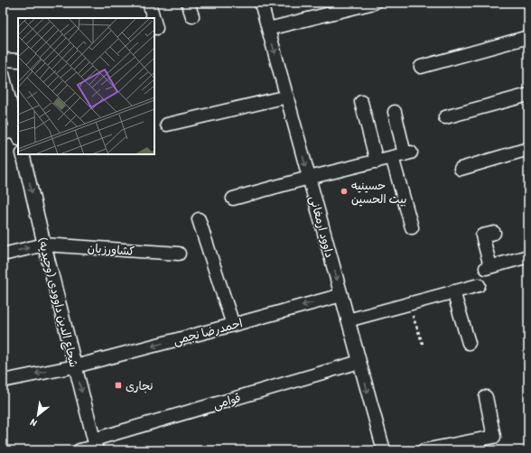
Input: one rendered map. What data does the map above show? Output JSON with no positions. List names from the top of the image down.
{
  "streets": {
    "street": [
      "داوود ارمغانی",
      "کشاورزیان",
      "شجاع الدین داوودی (وحیدیه)",
      "احمدرضا نجمی",
      "قوامی"
    ]
  },
  "crossings": [
    ["داوود ارمغانی", "احمدرضا نجمی"],
    ["داوود ارمغانی", "قوامی"],
    ["کشاورزیان", "شجاع الدین داوودی (وحیدیه)"],
    ["شجاع الدین داوودی (وحیدیه)", "احمدرضا نجمی"],
    ["شجاع الدین داوودی (وحیدیه)", "قوامی"]
  ],
  "one_way": ["شجاع الدین داوودی (وحیدیه)", "احمدرضا نجمی"],
  "places": {
    "other": ["حسینیه بیت الحسین"],
    "transit": ["نجاری"]
  },
  "north": "bottom left"
}
